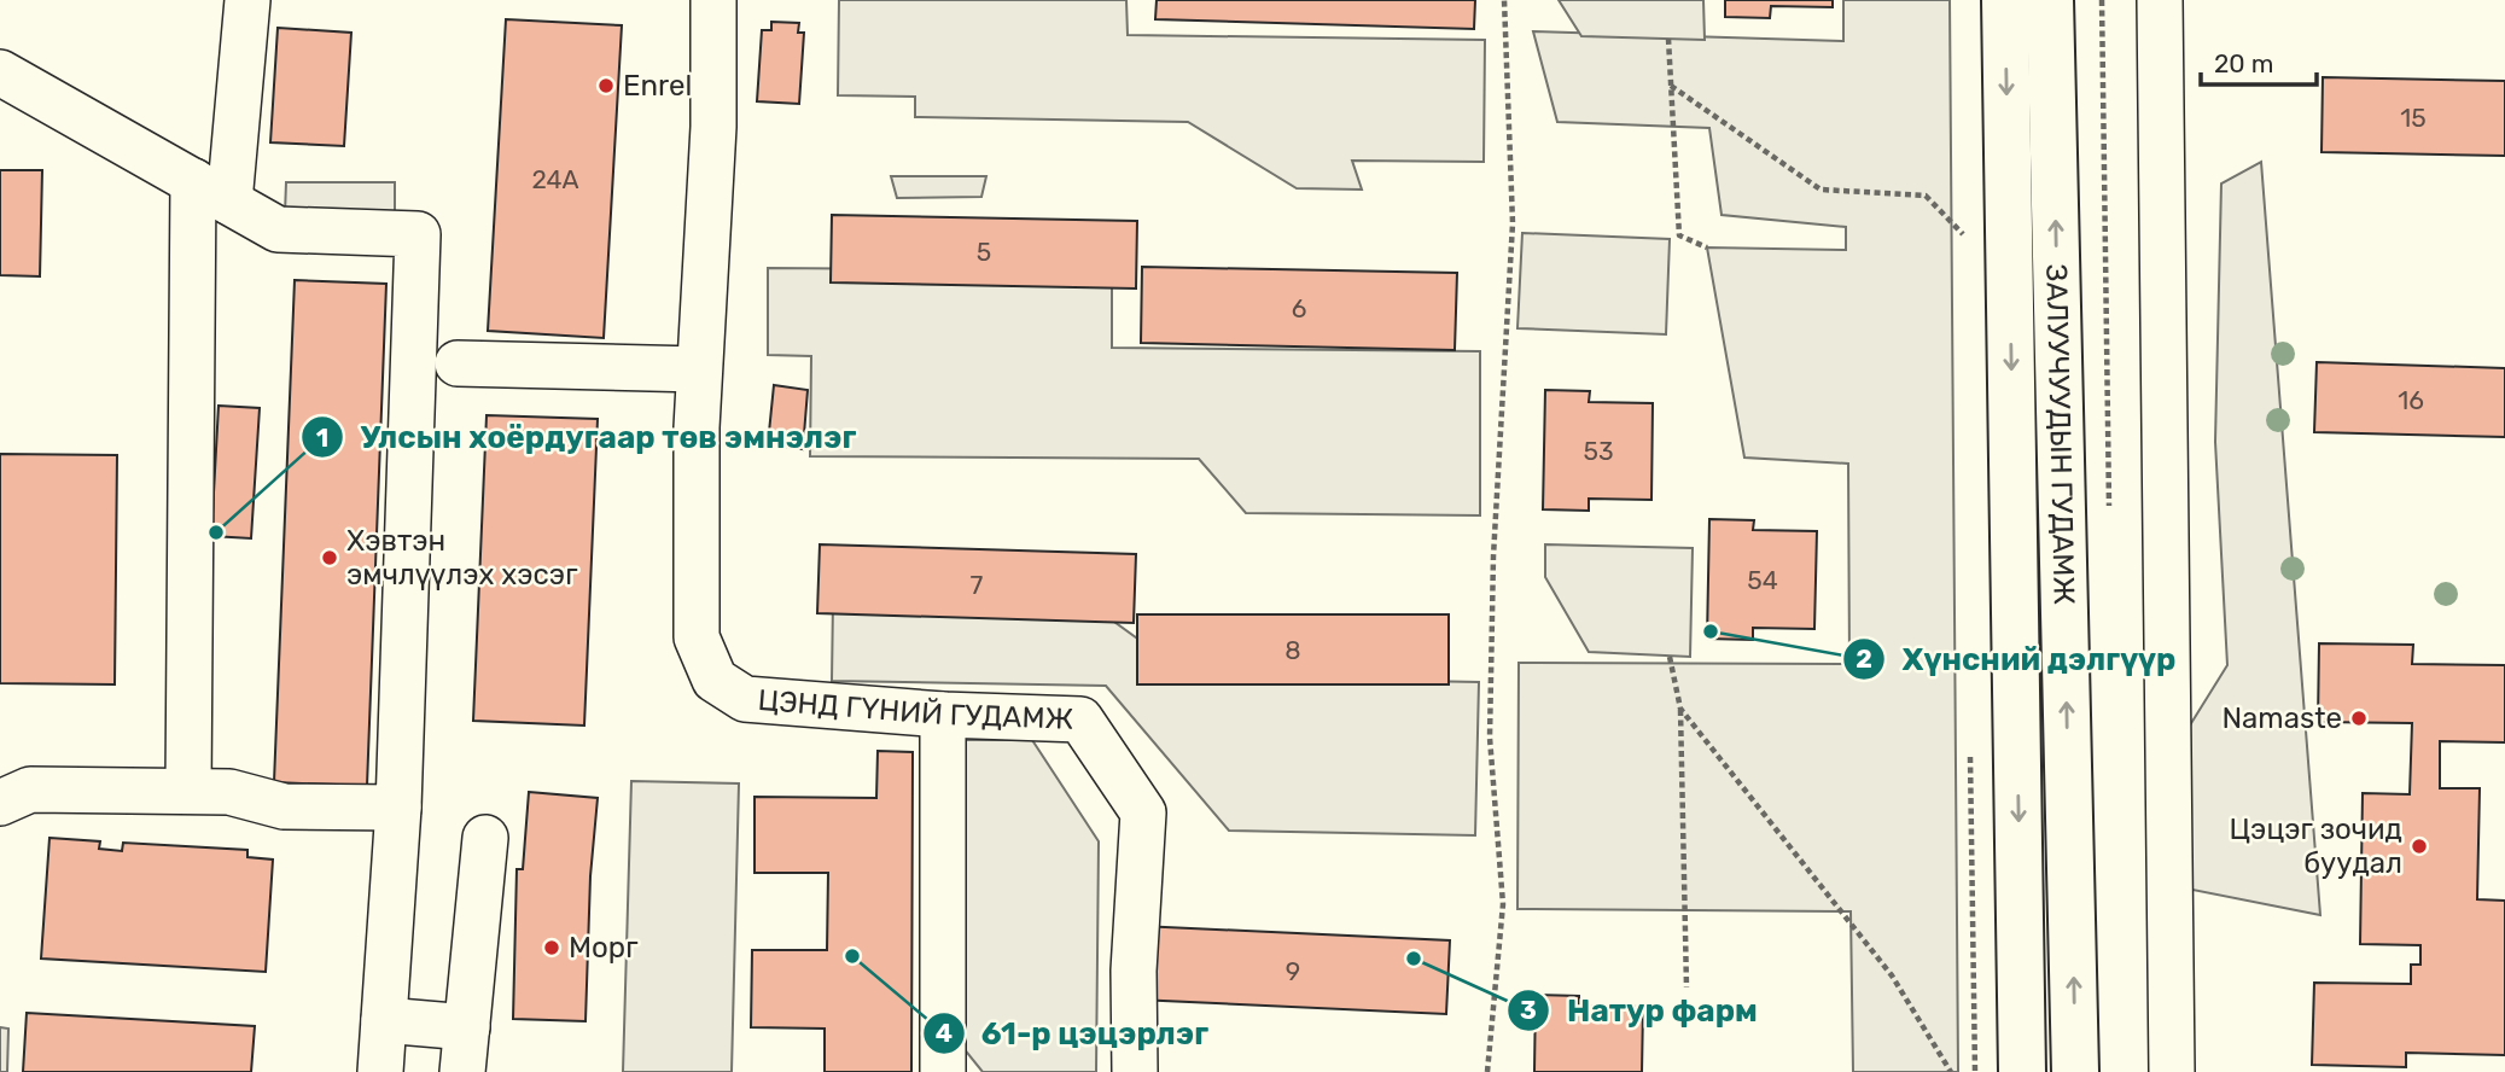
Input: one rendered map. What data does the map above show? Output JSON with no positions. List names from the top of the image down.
{
  "streets": {
    "main road": ["ЗАЛУУЧУУДЫН ГУДАМЖ"],
    "street": ["ЦЭНД ГҮНИЙ ГУДАМЖ"]
  },
  "places": [
    "Enrel",
    "Улсын хоёрдугаар төв эмнэлэг",
    "Хэвтэн эмчлүүлэх хэсэг",
    "Хүнсний дэлгүүр",
    "Namaste",
    "Цэцэг зочид буудал",
    "Морг",
    "61-р цэцэрлэг",
    "Натур фарм"
  ],
  "house_numbers": [
    "15",
    "24А",
    "5",
    "6",
    "16",
    "53",
    "54",
    "7",
    "8",
    "9"
  ],
  "scale_bar": "20 m"
}
